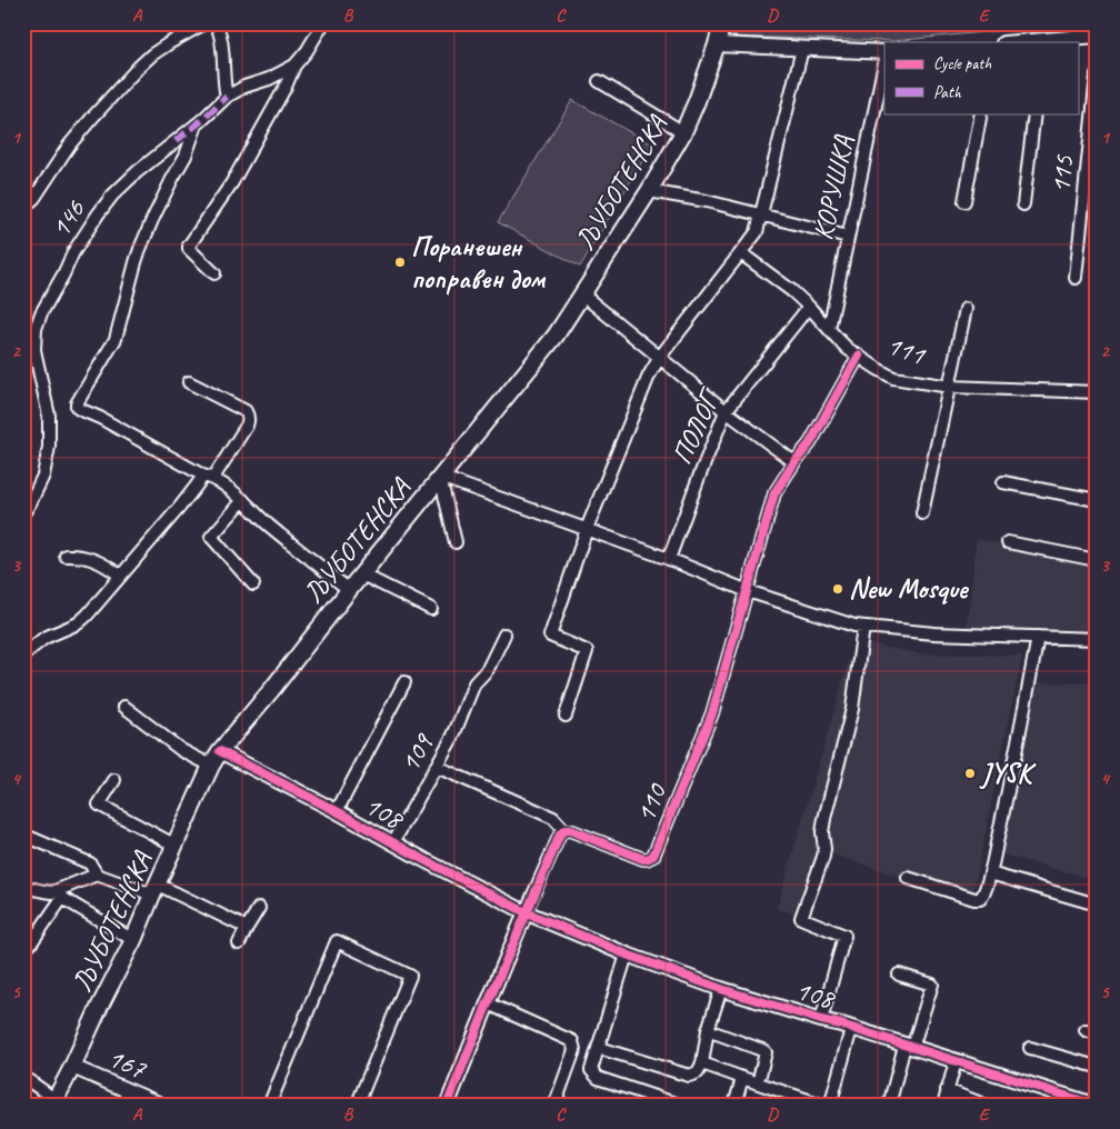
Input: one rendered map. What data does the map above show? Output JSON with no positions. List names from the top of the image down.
{
  "streets": {
    "main road": ["ЉУБОТЕНСКА"],
    "street": [
      "115",
      "КОРУШКА",
      "146",
      "111",
      "ПОЛОГ",
      "109",
      "110",
      "108",
      "167"
    ]
  },
  "crossings": [
    ["ЉУБОТЕНСКА", "108"],
    ["ЉУБОТЕНСКА", "167"],
    ["КОРУШКА", "111"],
    ["111", "ПОЛОГ"],
    ["111", "110"],
    ["109", "108"]
  ],
  "places": ["Поранешен поправен дом", "New Mosque", "JYSK"],
  "legend": ["Cycle path", "Path"],
  "grid": {
    "columns": [
      "A",
      "B",
      "C",
      "D",
      "E"
    ],
    "rows": [
      "1",
      "2",
      "3",
      "4",
      "5"
    ]
  }
}
